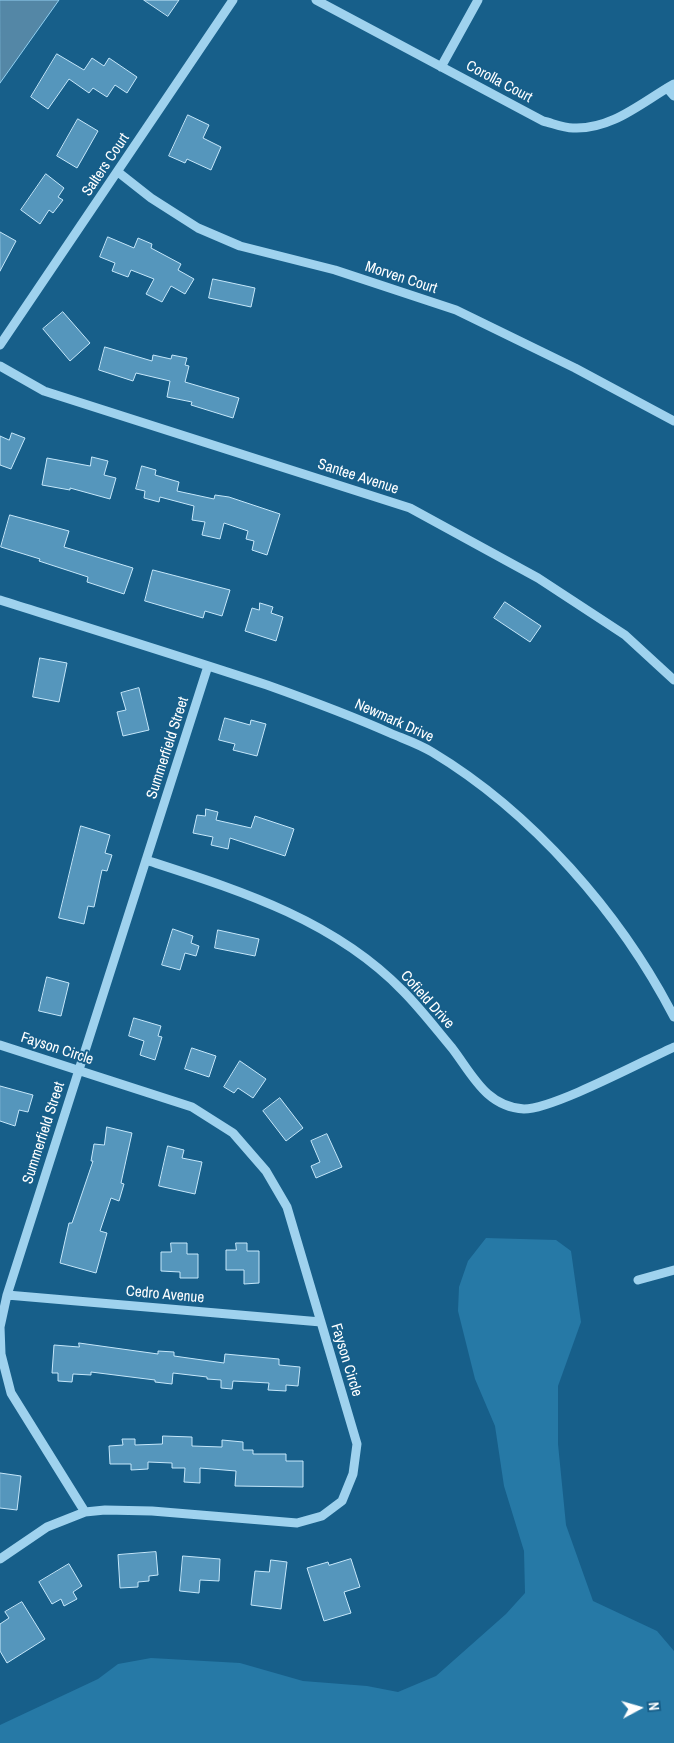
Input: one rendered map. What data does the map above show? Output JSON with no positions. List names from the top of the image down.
{
  "streets": {
    "street": [
      "Corolla Court",
      "Salters Court",
      "Morven Court",
      "Santee Avenue",
      "Newmark Drive",
      "Summerfield Street",
      "Cofield Drive",
      "Fayson Circle",
      "Cedro Avenue"
    ]
  },
  "crossings": [
    ["Salters Court", "Morven Court"],
    ["Newmark Drive", "Summerfield Street"],
    ["Summerfield Street", "Cofield Drive"],
    ["Summerfield Street", "Fayson Circle"],
    ["Summerfield Street", "Cedro Avenue"],
    ["Fayson Circle", "Cedro Avenue"]
  ],
  "north": "right"
}
